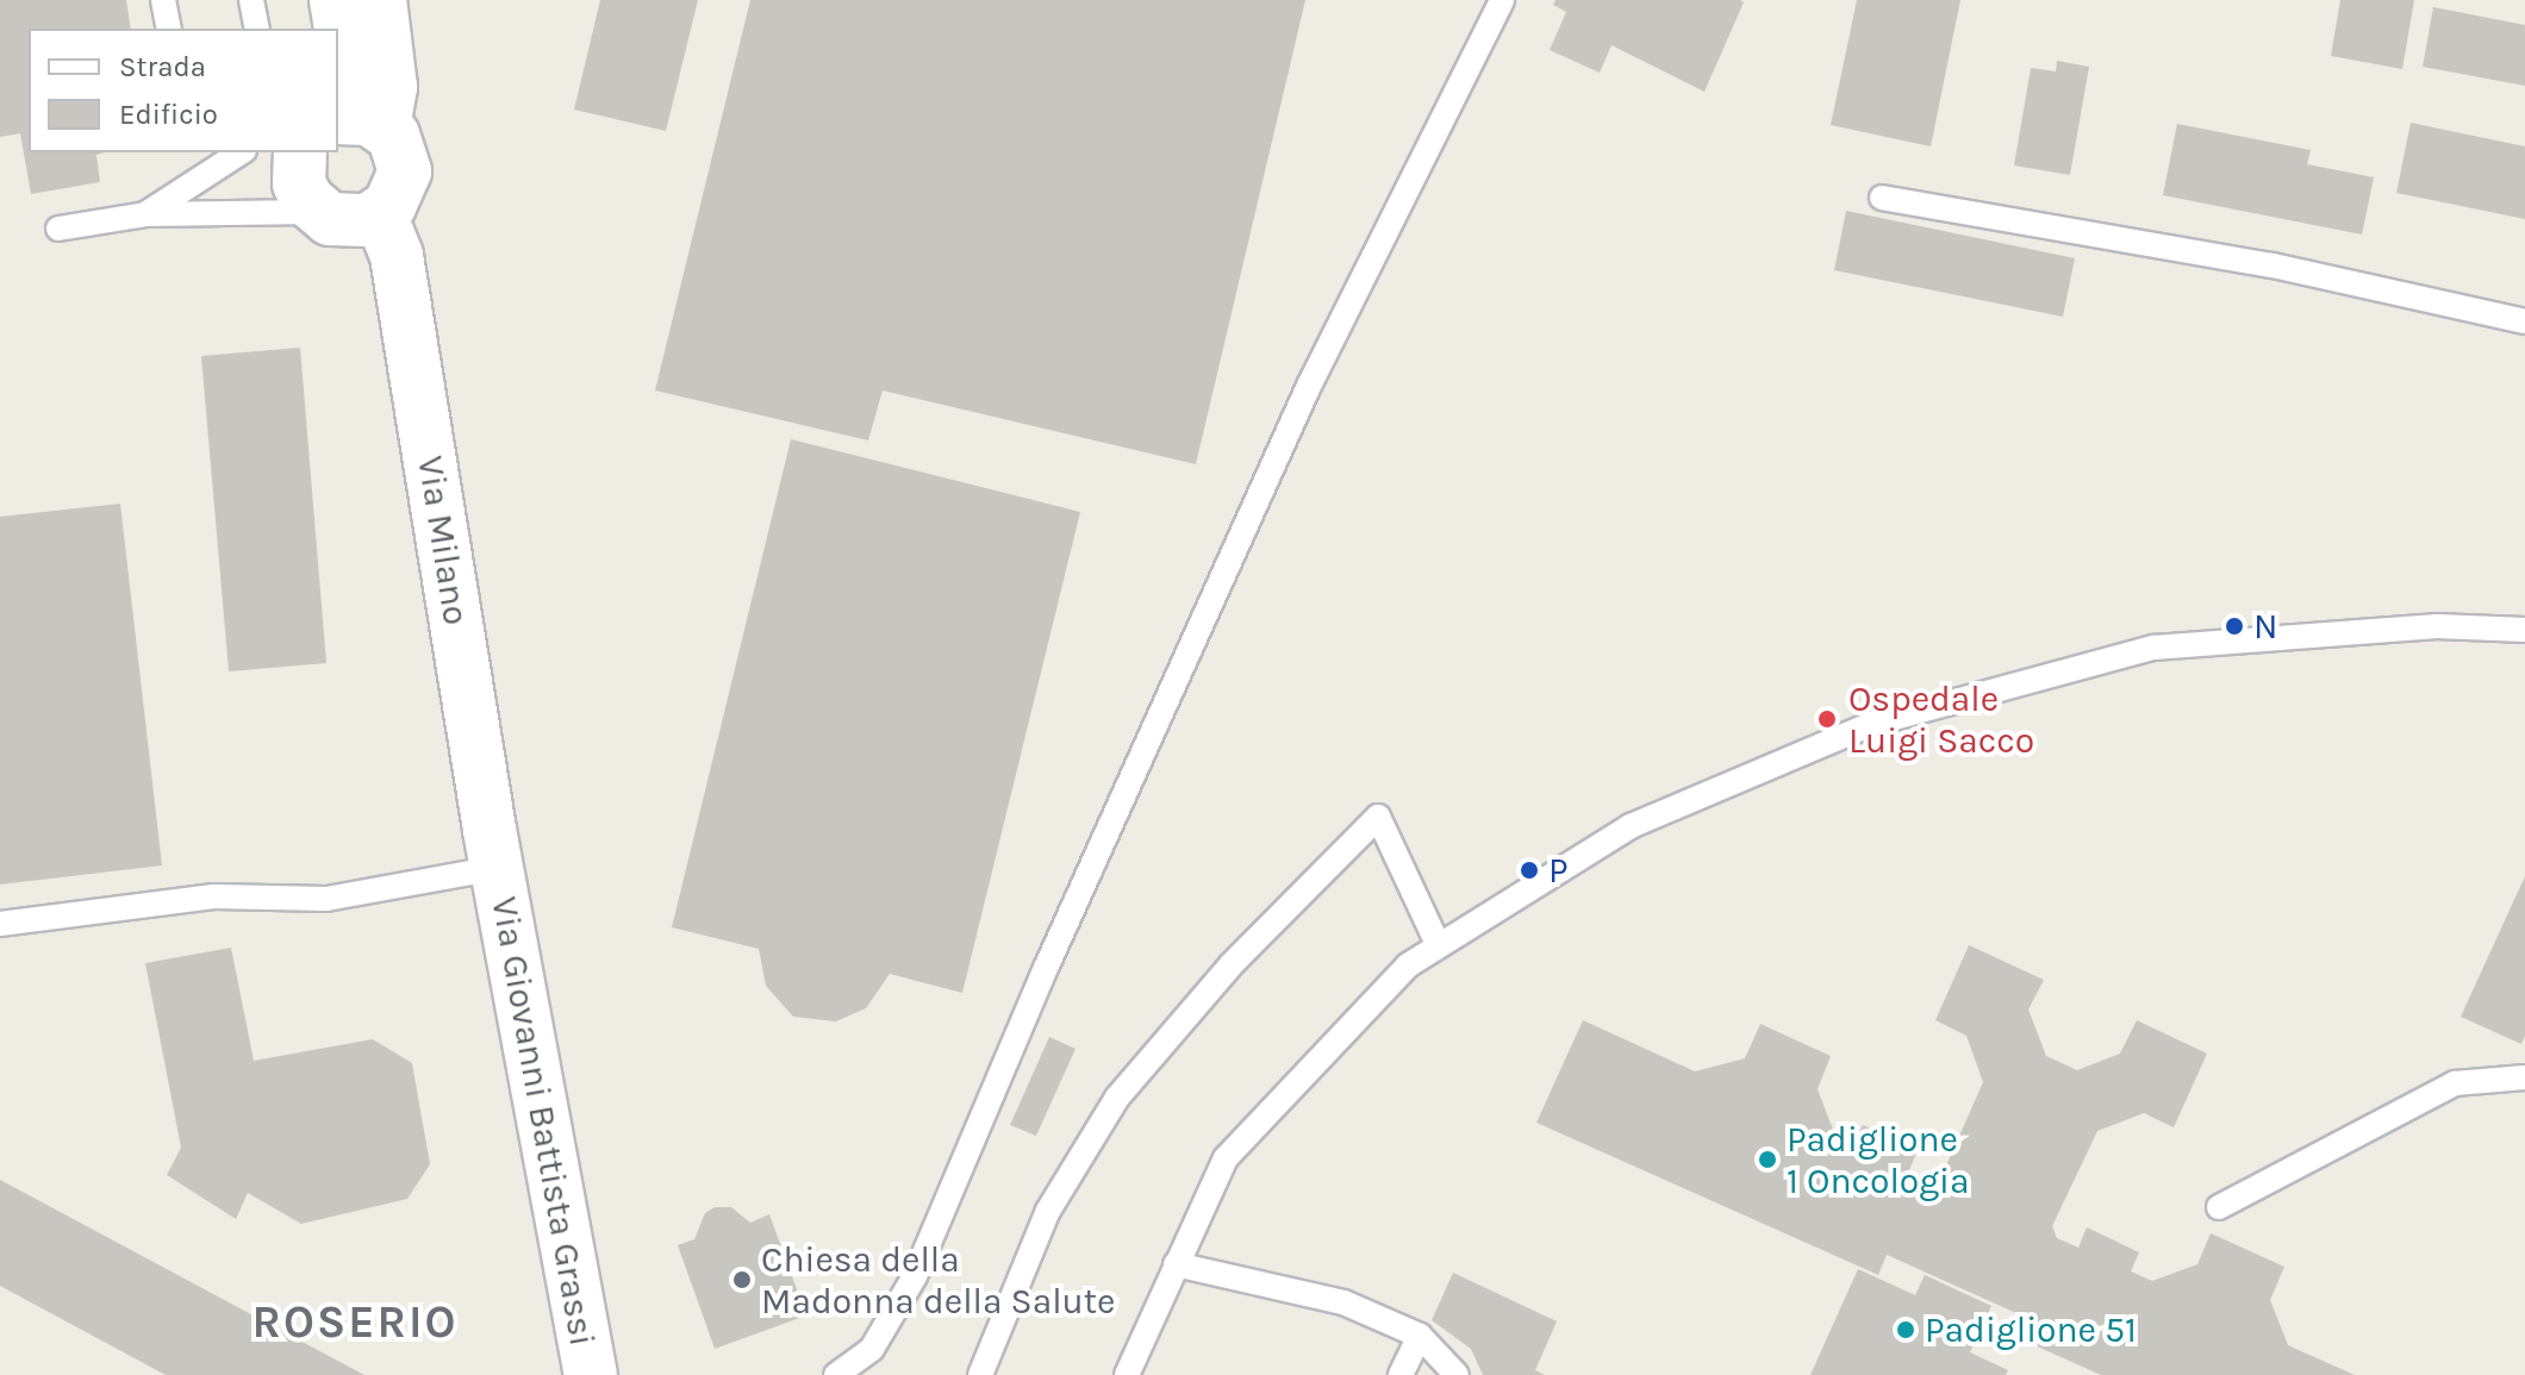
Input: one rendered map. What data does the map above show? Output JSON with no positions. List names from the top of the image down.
{
  "streets": {
    "main road": ["Via Milano", "Via Giovanni Battista Grassi"]
  },
  "crossings": [
    ["Via Milano", "Via Giovanni Battista Grassi"]
  ],
  "districts": ["ROSERIO"],
  "places": [
    "N",
    "Ospedale Luigi Sacco",
    "P",
    "Padiglione 1 Oncologia",
    "Chiesa della Madonna della Salute",
    "Padiglione 51"
  ],
  "legend": ["Strada", "Edificio"]
}
